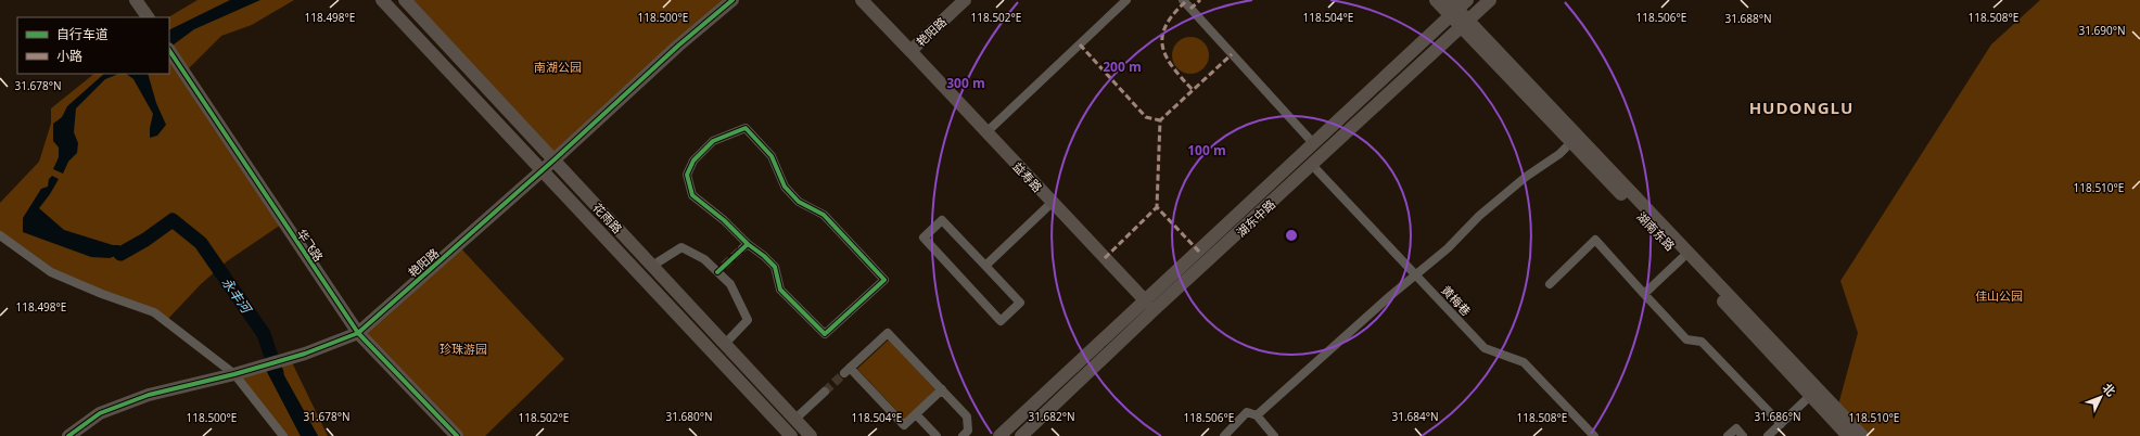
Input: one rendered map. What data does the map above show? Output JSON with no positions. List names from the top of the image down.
{
  "streets": {
    "street": [
      "艳阳路",
      "益寿路",
      "花雨路",
      "湖东中路",
      "湖南东路",
      "华飞路",
      "黄梅巷"
    ]
  },
  "crossings": [
    ["艳阳路", "益寿路"],
    ["艳阳路", "花雨路"],
    ["艳阳路", "华飞路"],
    ["益寿路", "湖东中路"],
    ["湖东中路", "湖南东路"],
    ["湖东中路", "黄梅巷"]
  ],
  "districts": ["HUDONGLU"],
  "water": ["永丰河"],
  "parks": ["南湖公园", "佳山公园", "珍珠游园"],
  "legend": ["自行车道", "小路"],
  "north": "top right",
  "coordinates": [
    "118.508°E",
    "118.498°E",
    "118.500°E",
    "118.502°E",
    "118.504°E",
    "118.506°E",
    "31.688°N",
    "31.690°N",
    "31.678°N",
    "118.510°E",
    "31.680°N",
    "31.682°N",
    "31.684°N",
    "31.686°N"
  ],
  "rings": ["200 m", "300 m", "100 m"]
}
